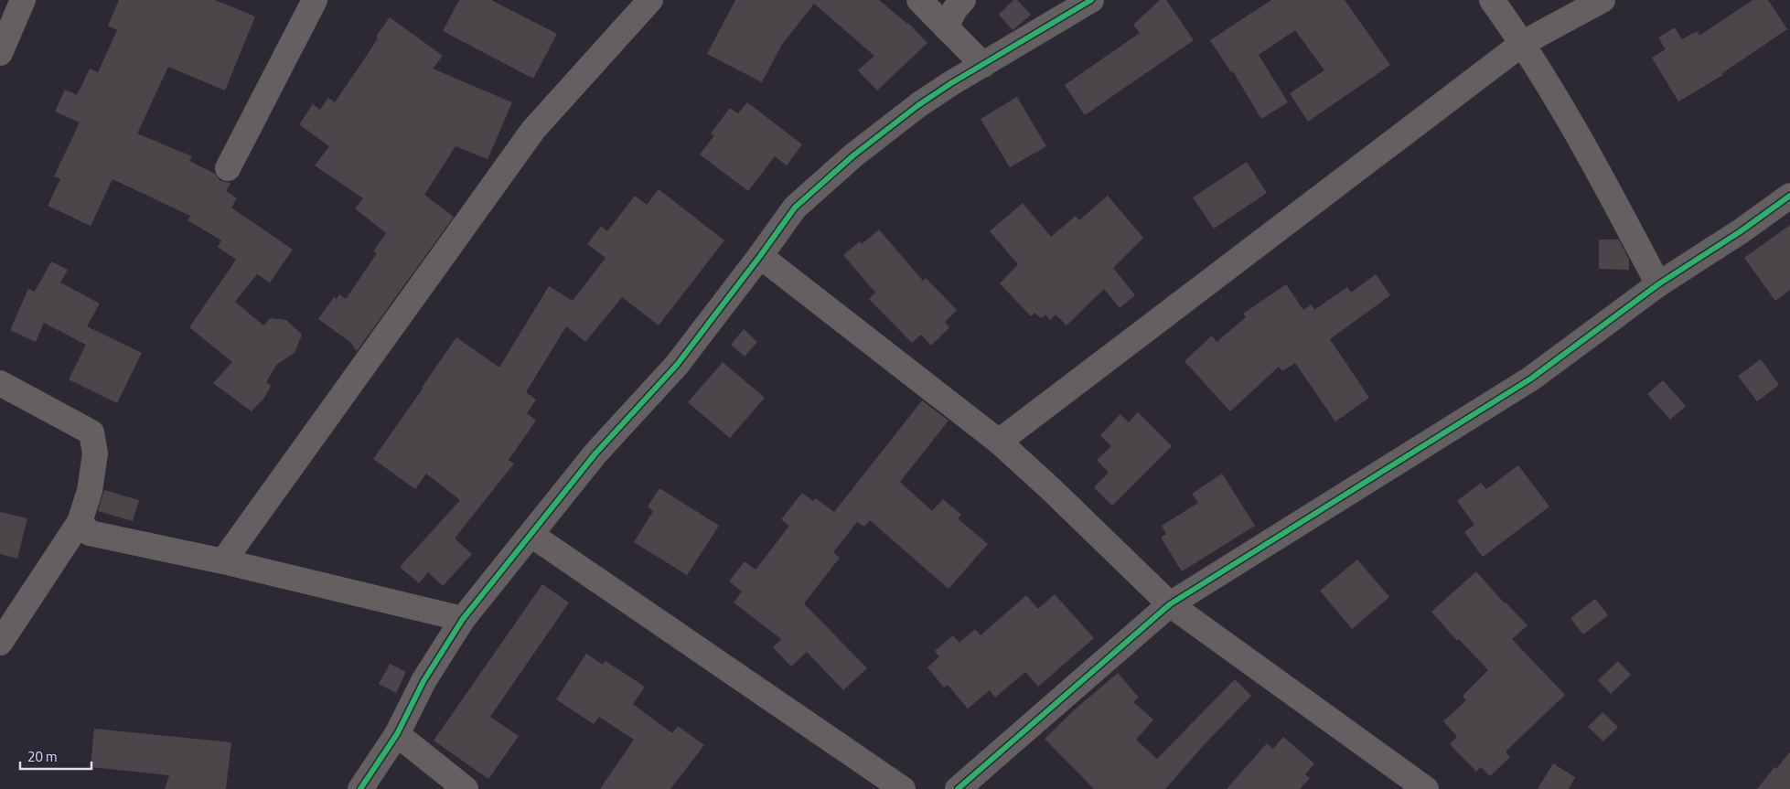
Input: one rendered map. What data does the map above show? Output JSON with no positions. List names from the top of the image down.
{
  "scale_bar": "20 m"
}
